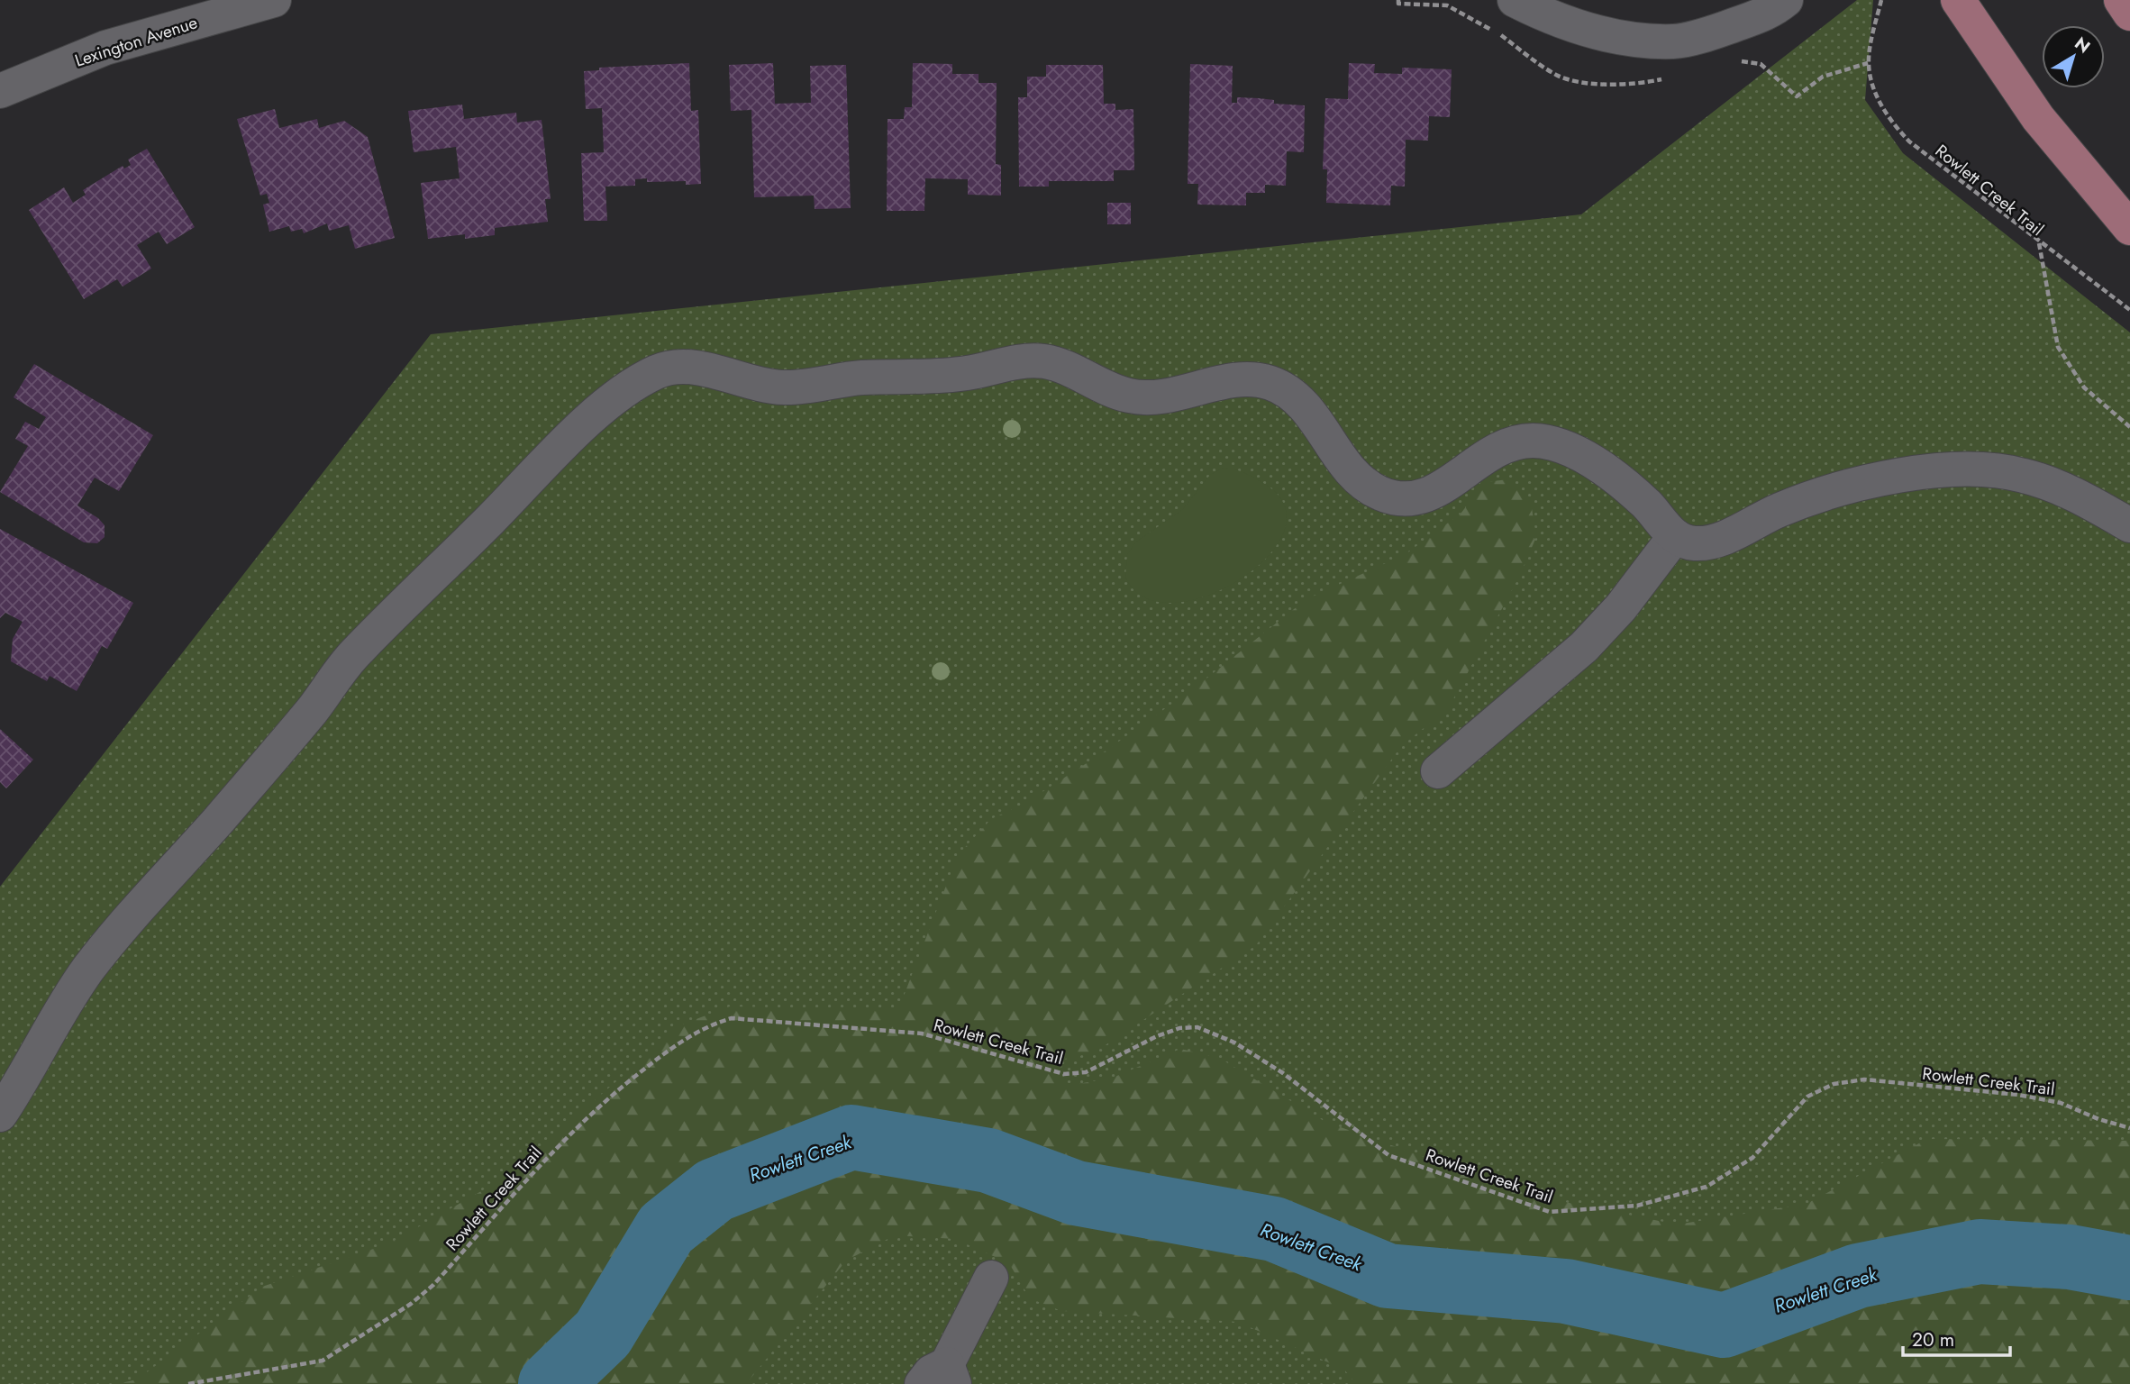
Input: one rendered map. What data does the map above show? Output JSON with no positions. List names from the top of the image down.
{
  "streets": {
    "street": ["Lexington Avenue"],
    "path": ["Rowlett Creek Trail"]
  },
  "water": ["Rowlett Creek"],
  "scale_bar": "20 m",
  "north": "top right"
}
